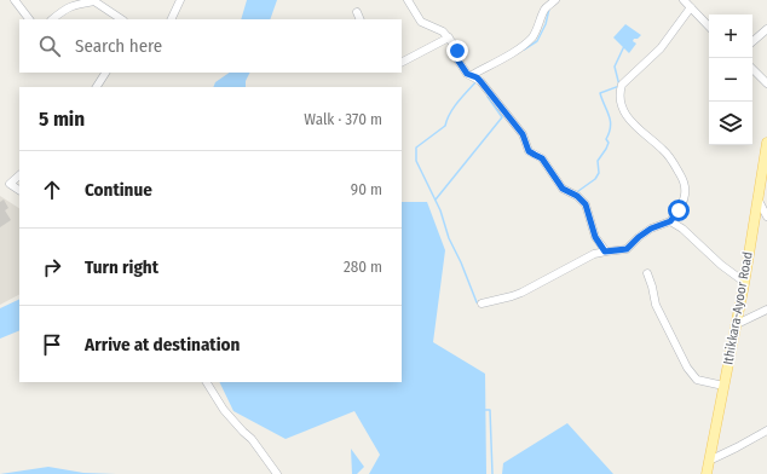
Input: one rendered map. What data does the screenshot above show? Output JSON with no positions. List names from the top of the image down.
{
  "streets": {
    "main road": ["Ithikkara-Ayoor Road"]
  },
  "page": {
    "map_buttons": ["+", "−"],
    "search": "Search here",
    "heading": ["5 min", "Walk · 370 m"],
    "list": [
      ["Continue", "90 m"],
      ["Turn right", "280 m"],
      "Arrive at destination"
    ]
  }
}
